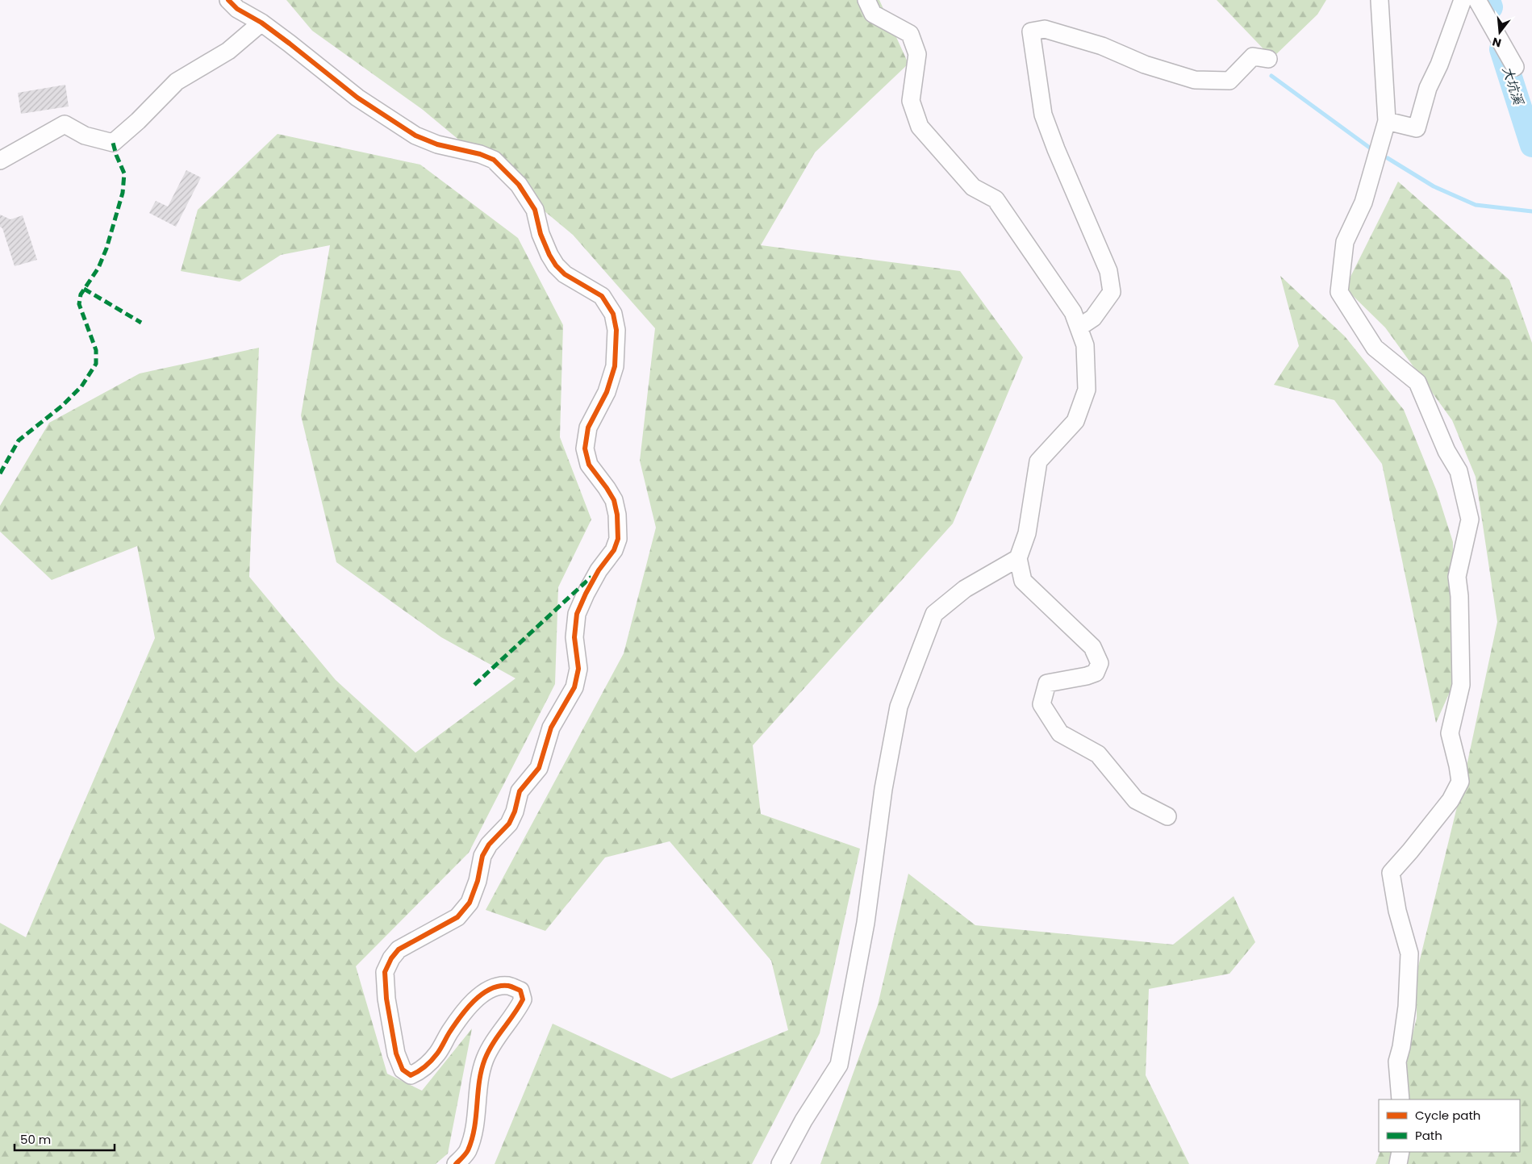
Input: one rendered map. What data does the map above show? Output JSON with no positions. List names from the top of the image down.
{
  "water": ["大坑溪"],
  "legend": ["Cycle path", "Path"],
  "scale_bar": "50 m",
  "north": "bottom"
}
